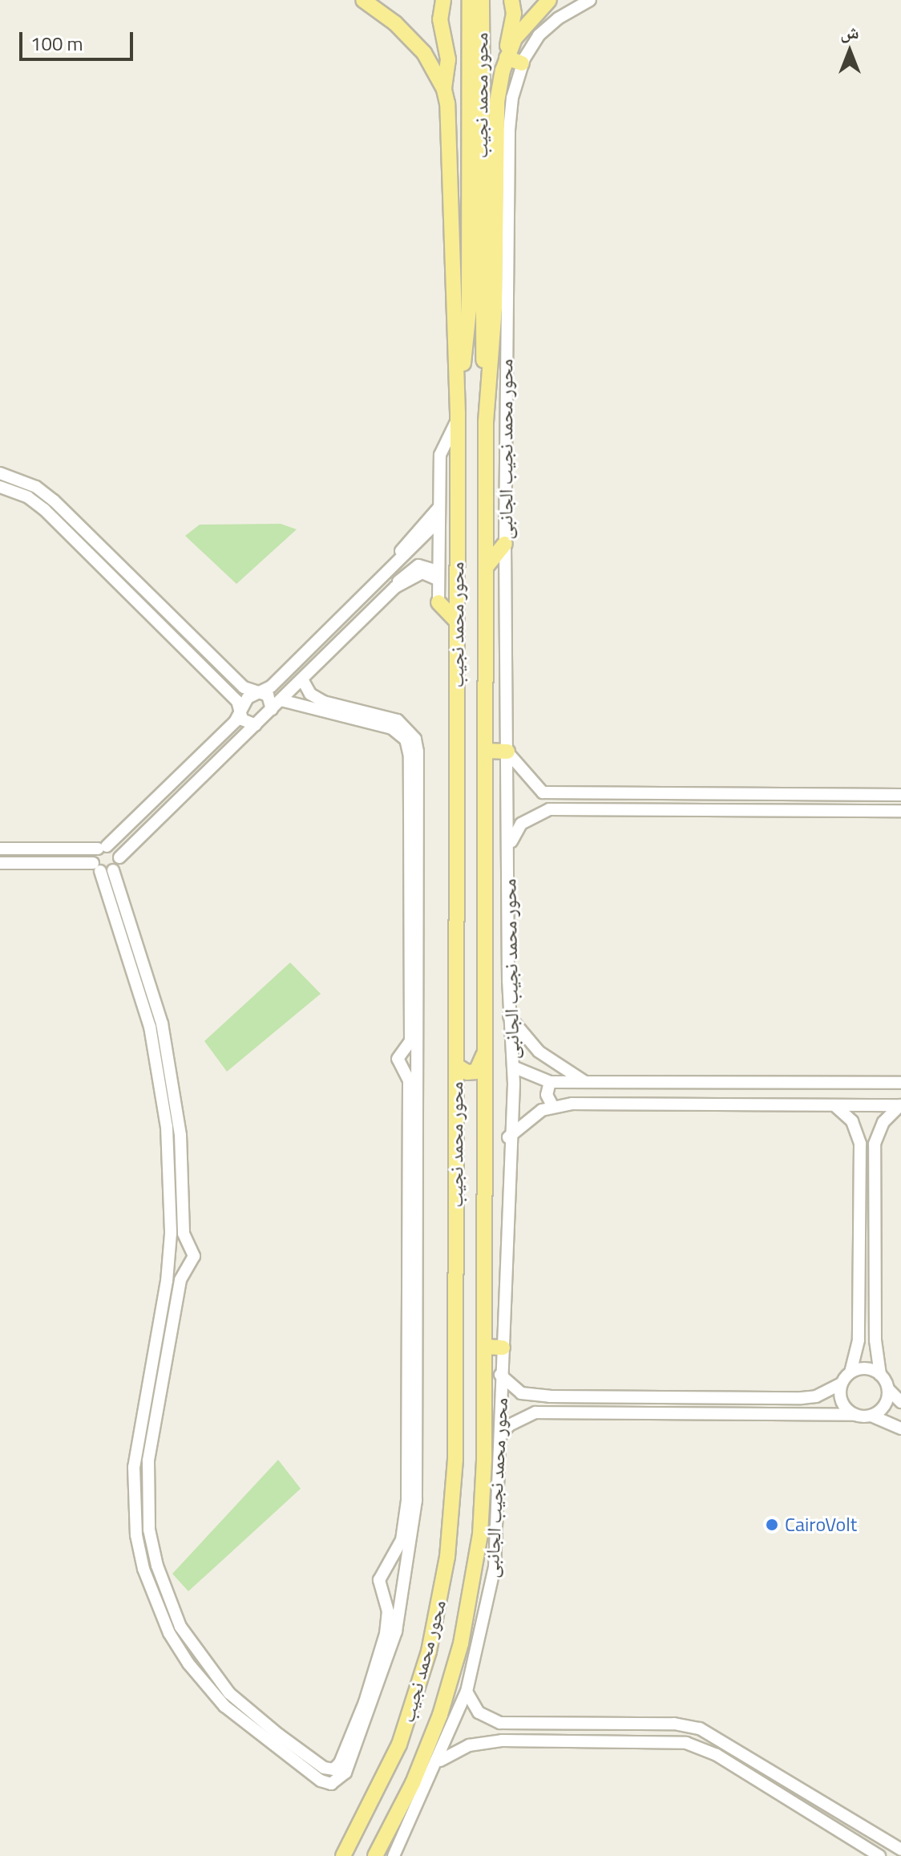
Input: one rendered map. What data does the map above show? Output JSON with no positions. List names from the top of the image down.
{
  "streets": {
    "main road": ["محور محمد نجيب"],
    "street": ["محور محمد نجيب الجانبى"]
  },
  "places": ["CairoVolt"],
  "scale_bar": "100 m",
  "north": "top"
}
